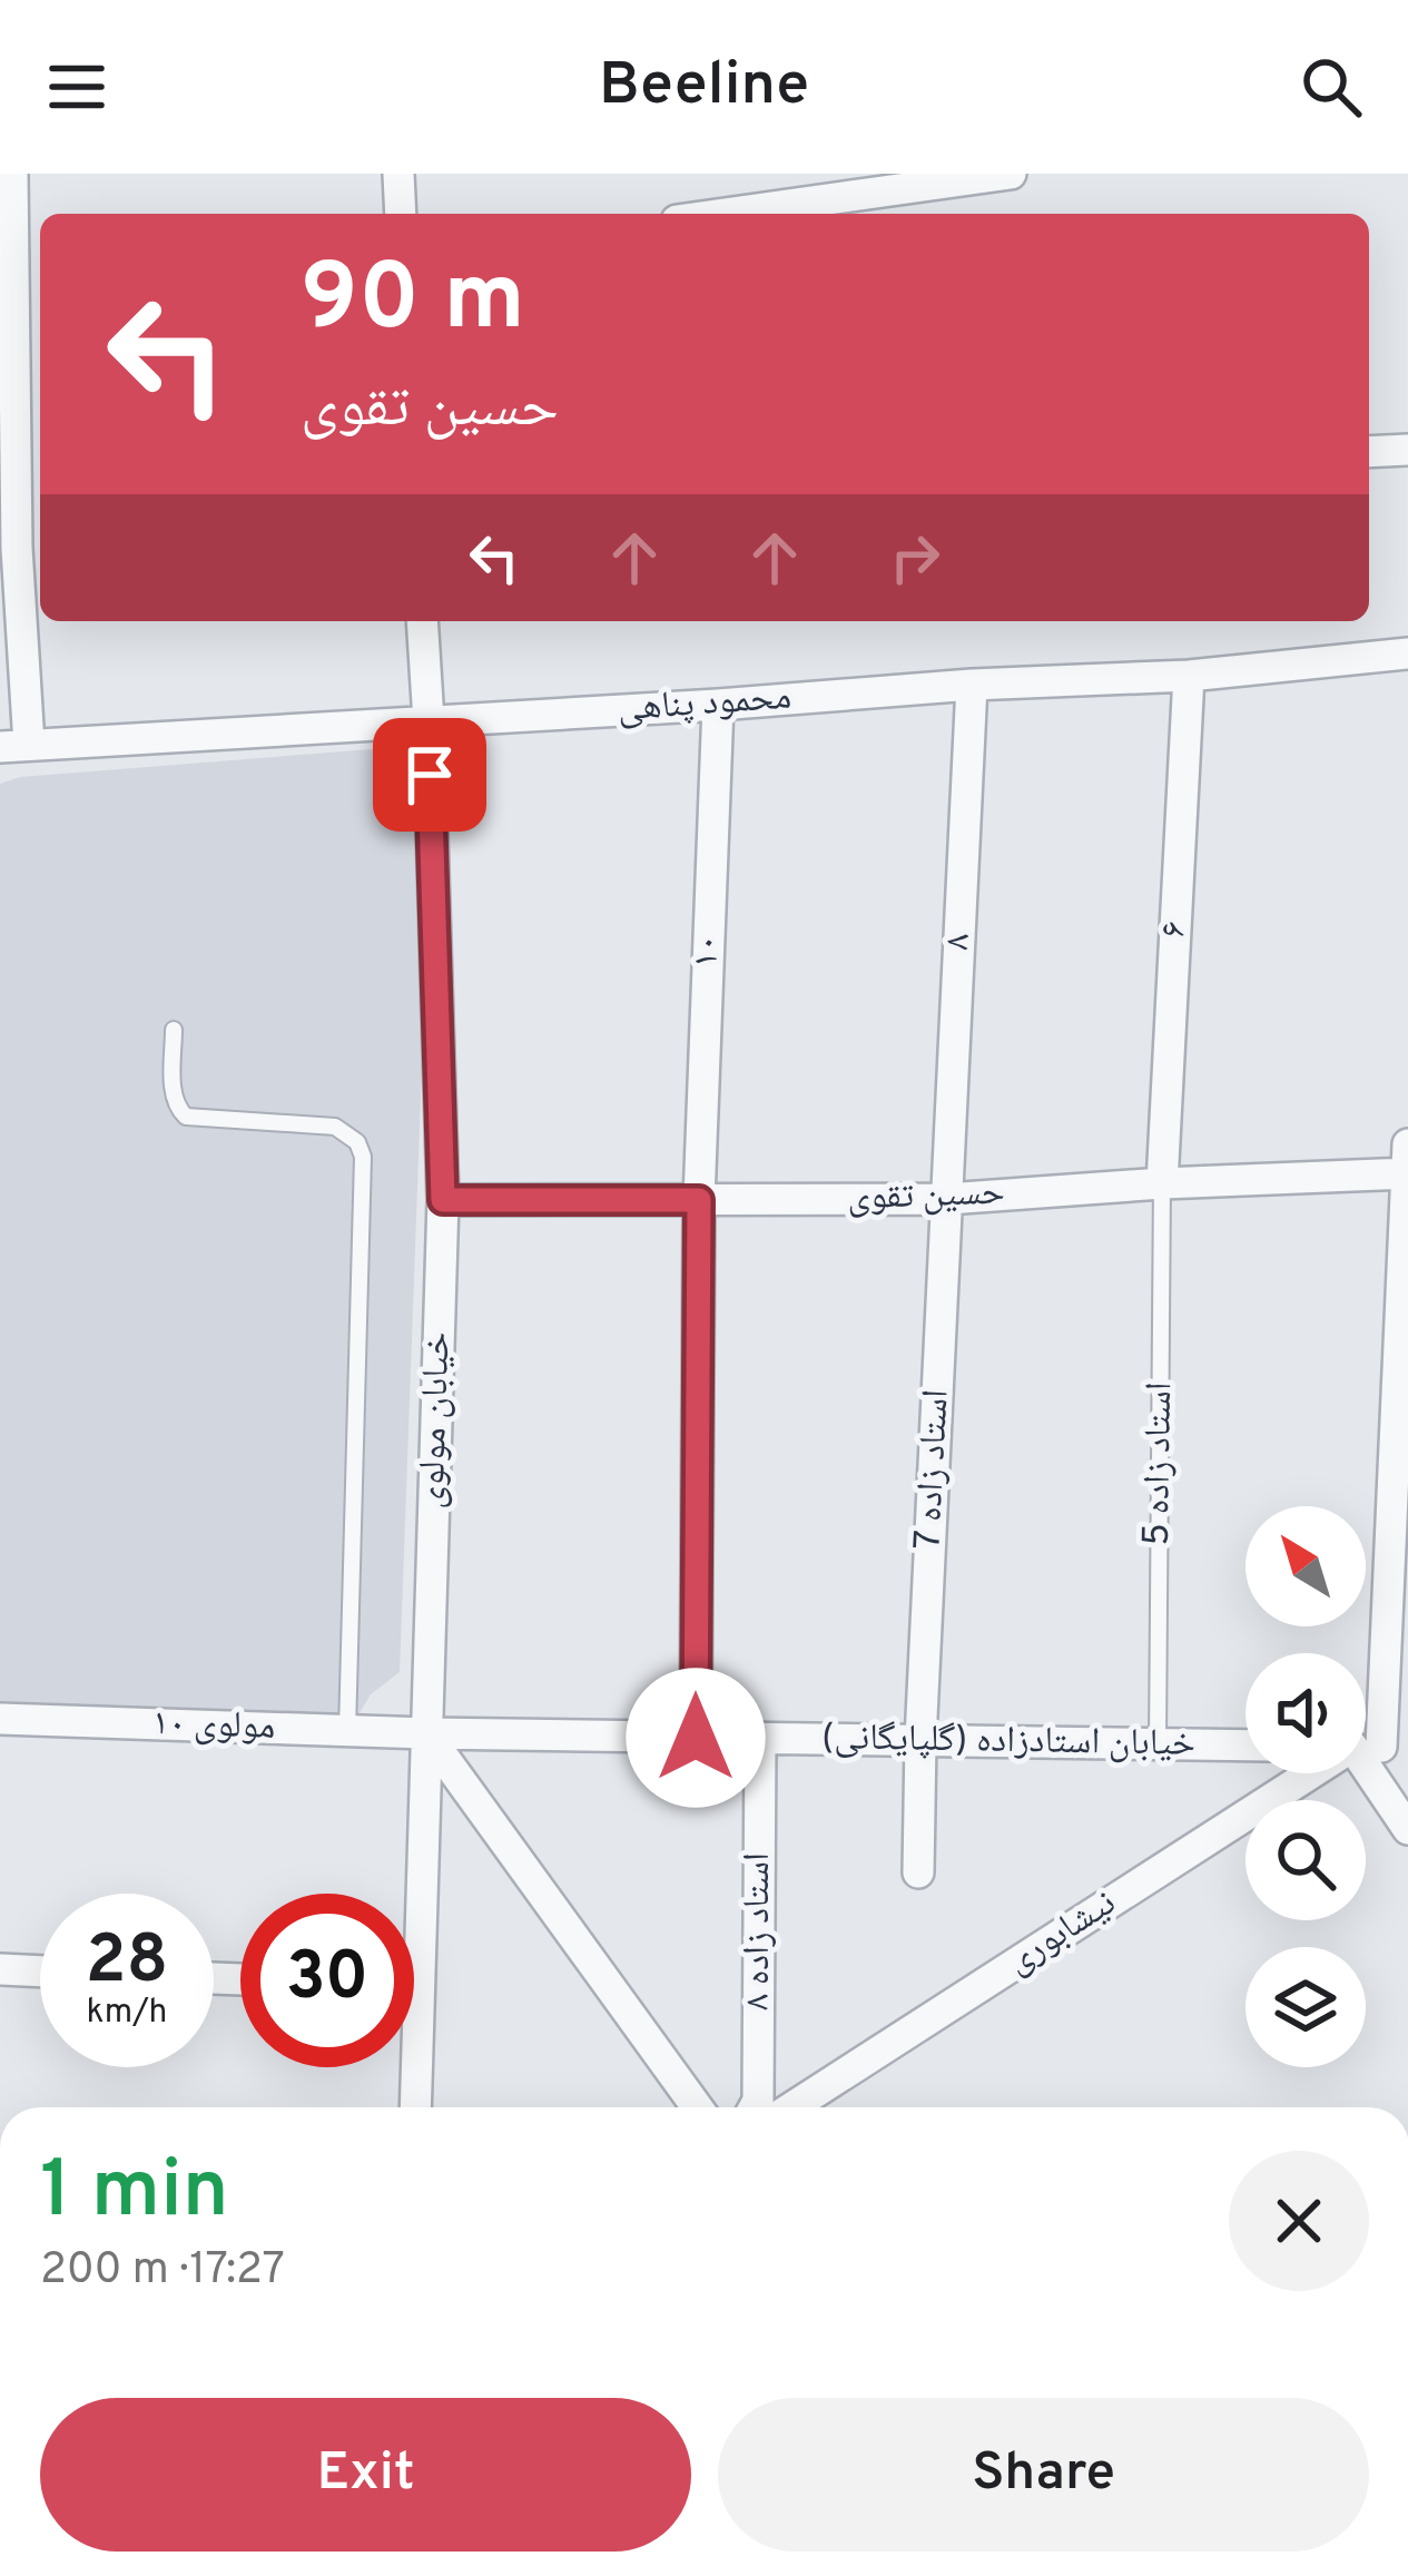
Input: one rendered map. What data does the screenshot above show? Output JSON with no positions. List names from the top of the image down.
{
  "streets": {
    "street": [
      "محمود پناهی",
      "۶",
      "۸",
      "۱۰",
      "حسین تقوی",
      "خیابان مولوی",
      "استاد زاده 7",
      "مولوی ۱۰",
      "خیابان استادزاده (گلپایگانی)",
      "استاد زاده ۸",
      "نیشابوری"
    ],
    "lane": ["استاد زاده 5"]
  },
  "crossings": [
    ["محمود پناهی", "۶"],
    ["محمود پناهی", "۸"],
    ["محمود پناهی", "۱۰"],
    ["محمود پناهی", "خیابان مولوی"],
    ["۶", "حسین تقوی"],
    ["۶", "استاد زاده 5"],
    ["۸", "حسین تقوی"],
    ["۸", "استاد زاده 7"],
    ["۱۰", "حسین تقوی"],
    ["۱۰", "خیابان استادزاده (گلپایگانی)"],
    ["حسین تقوی", "خیابان مولوی"],
    ["حسین تقوی", "استاد زاده 5"],
    ["حسین تقوی", "استاد زاده 7"],
    ["خیابان مولوی", "مولوی ۱۰"],
    ["خیابان مولوی", "خیابان استادزاده (گلپایگانی)"],
    ["استاد زاده 5", "خیابان استادزاده (گلپایگانی)"],
    ["استاد زاده 7", "خیابان استادزاده (گلپایگانی)"],
    ["مولوی ۱۰", "خیابان استادزاده (گلپایگانی)"],
    ["خیابان استادزاده (گلپایگانی)", "استاد زاده ۸"]
  ],
  "north": "top left",
  "page": {
    "header": "Beeline",
    "turn": ["90 m", "حسین تقوی"],
    "speed": "28 km/h",
    "limit": "30",
    "heading": ["1 min", "200 m · 17:27"],
    "buttons": ["Exit", "Share"]
  }
}
